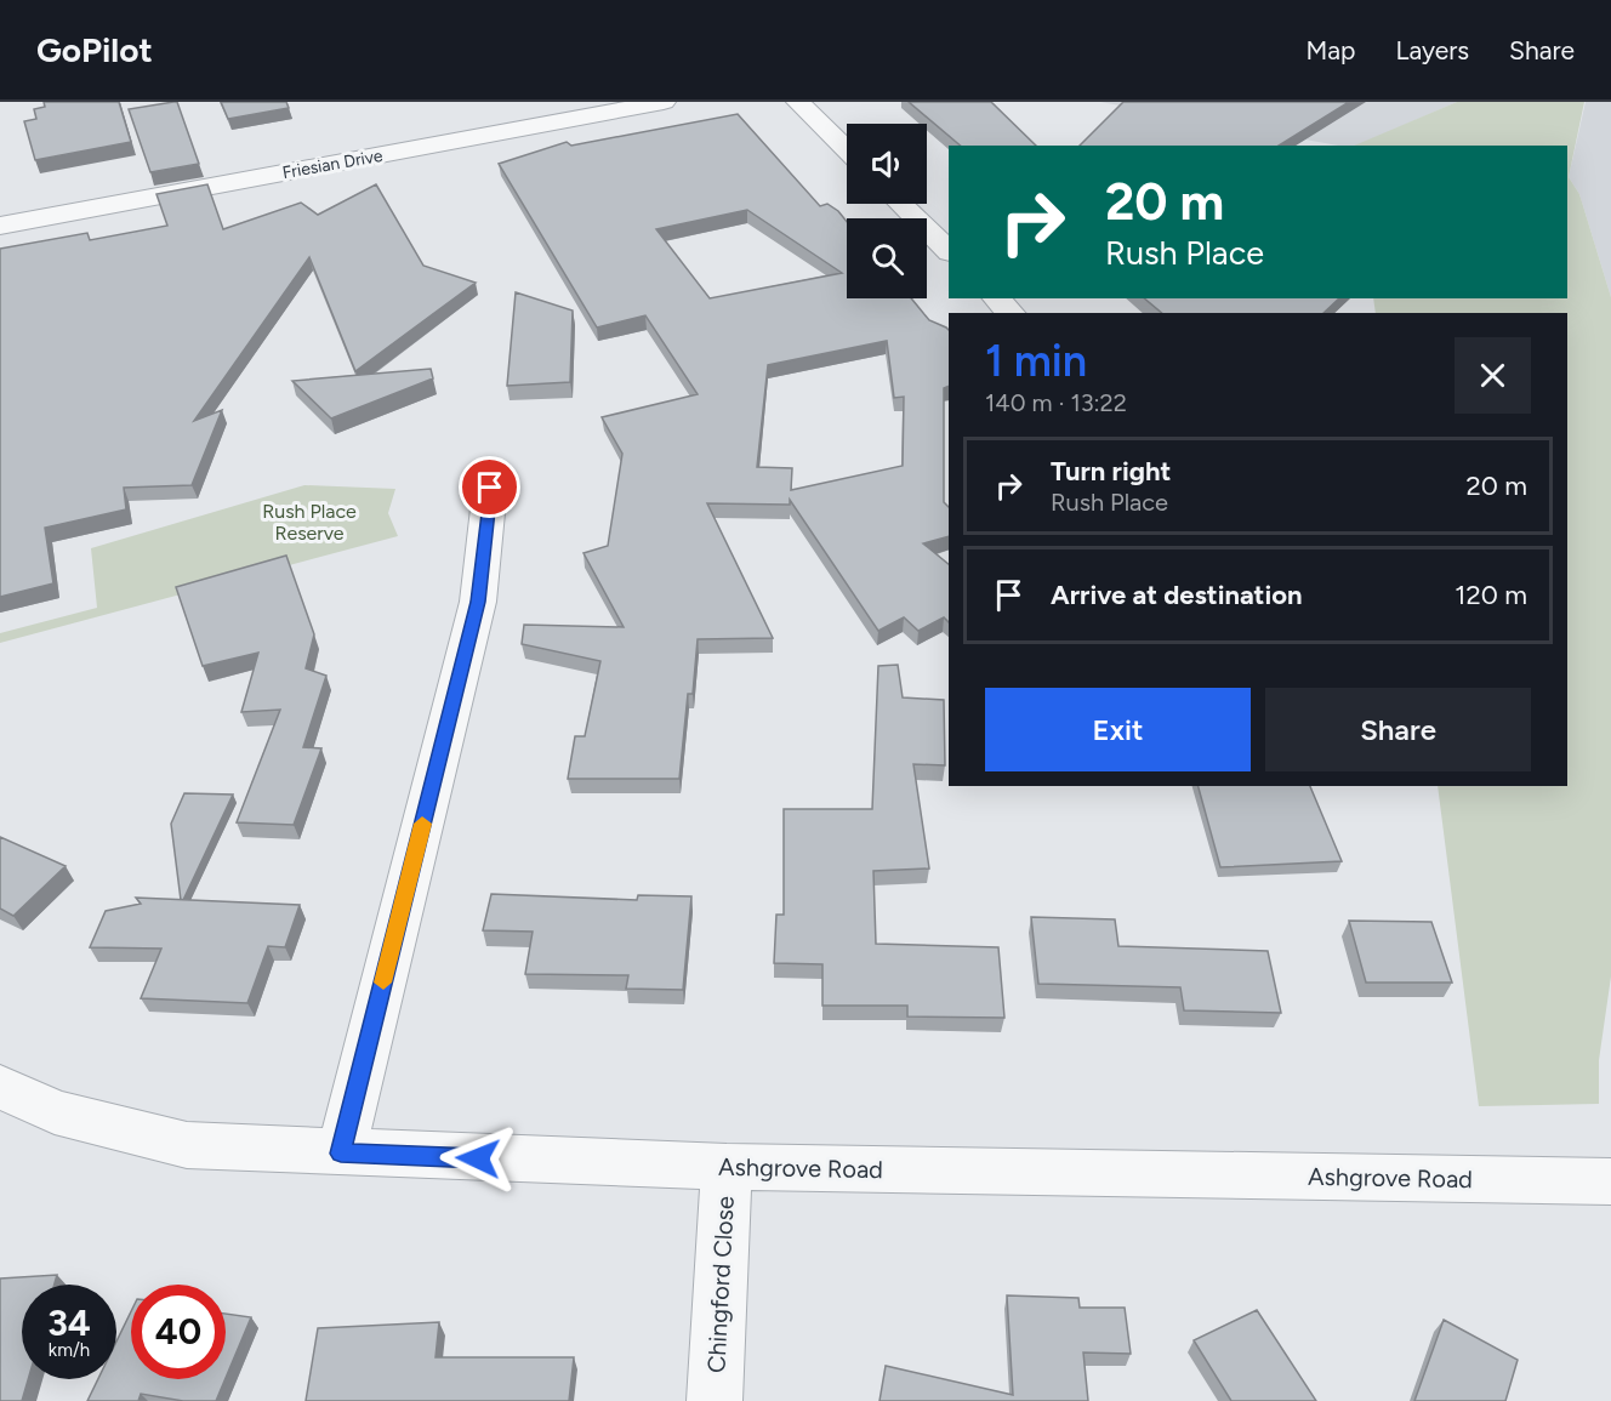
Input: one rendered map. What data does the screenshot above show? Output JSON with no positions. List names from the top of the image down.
{
  "streets": {
    "street": ["Friesian Drive", "Ashgrove Road", "Chingford Close"]
  },
  "crossings": [
    ["Ashgrove Road", "Chingford Close"]
  ],
  "parks": ["Rush Place Reserve"],
  "page": {
    "header": "GoPilot",
    "nav": ["Map", "Layers", "Share"],
    "turn": ["20 m", "Rush Place"],
    "heading": ["1 min", "140 m · 13:22"],
    "list": [
      {
        "name": "Turn right",
        "note": "Rush Place",
        "value": "20 m"
      },
      {
        "name": "Arrive at destination",
        "value": "120 m"
      }
    ],
    "buttons": ["Exit", "Share"],
    "speed": "34 km/h",
    "limit": "40"
  }
}
